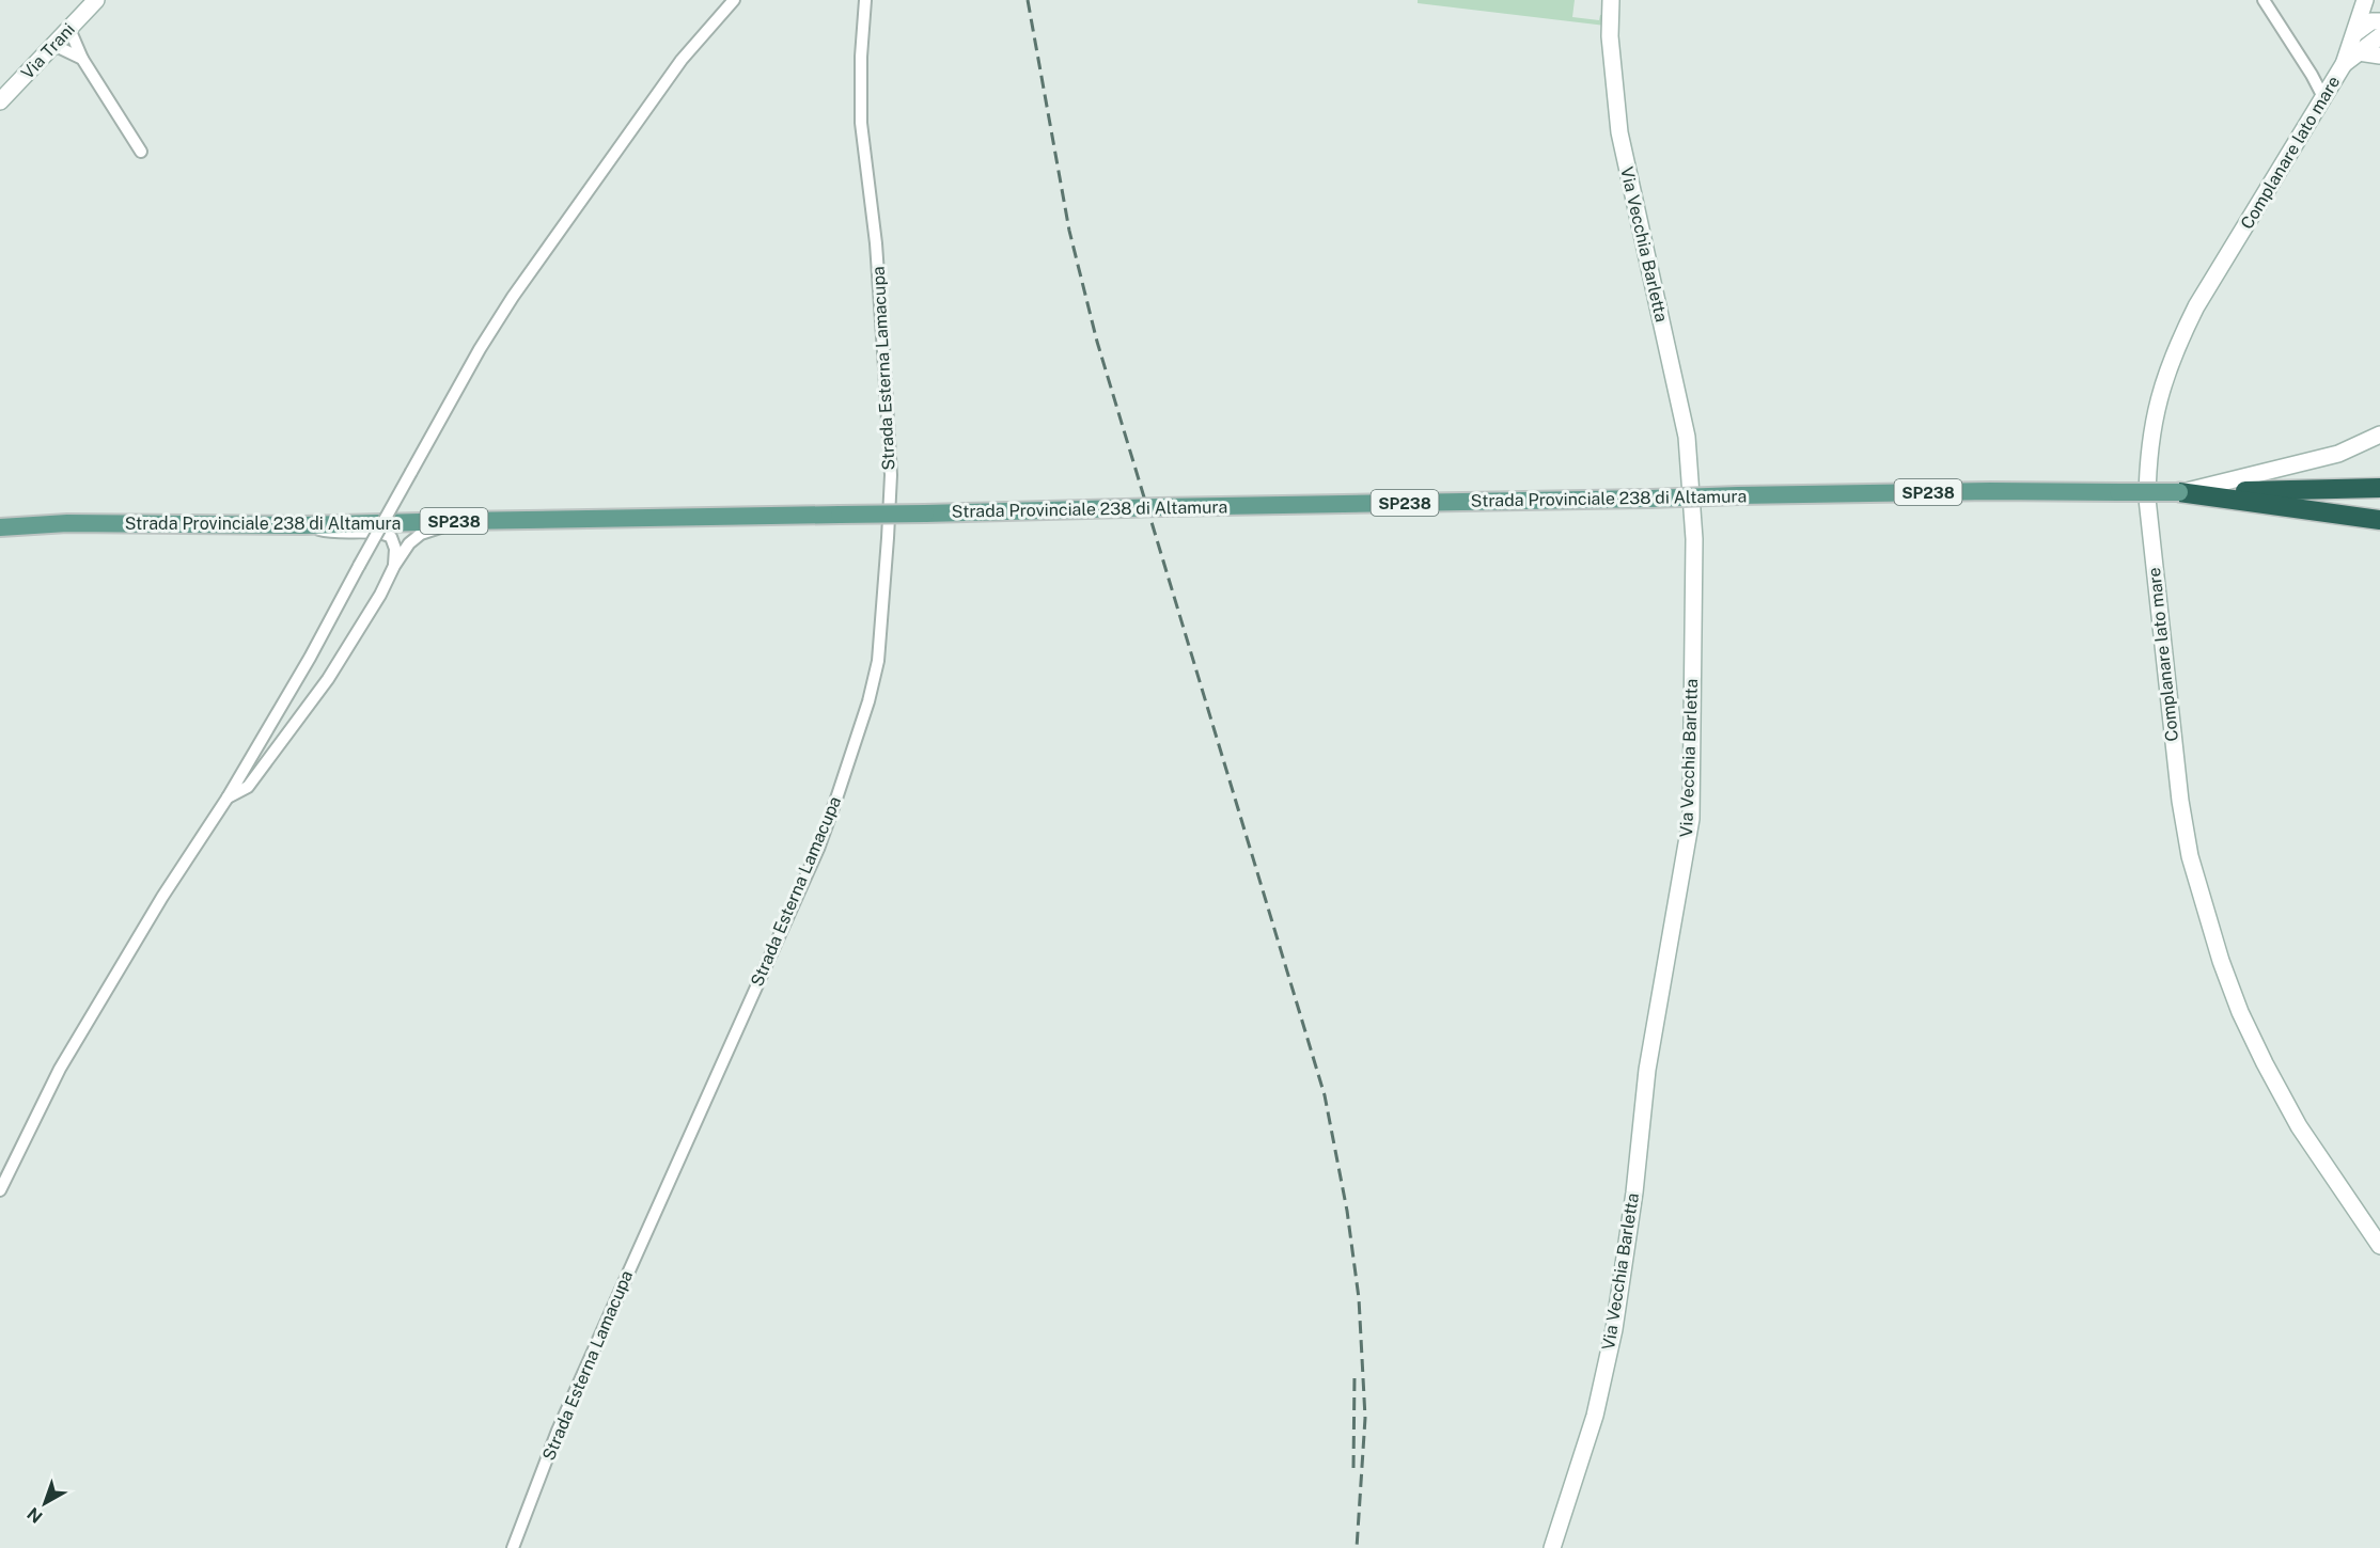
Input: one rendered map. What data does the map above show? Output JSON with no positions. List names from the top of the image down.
{
  "streets": {
    "highway": ["SP238"],
    "main road": ["Strada Provinciale 238 di Altamura"],
    "street": [
      "Via Trani",
      "Complanare lato mare",
      "Via Vecchia Barletta",
      "Strada Esterna Lamacupa"
    ]
  },
  "crossings": [
    ["SP238", "Strada Provinciale 238 di Altamura"]
  ],
  "north": "bottom left"
}
